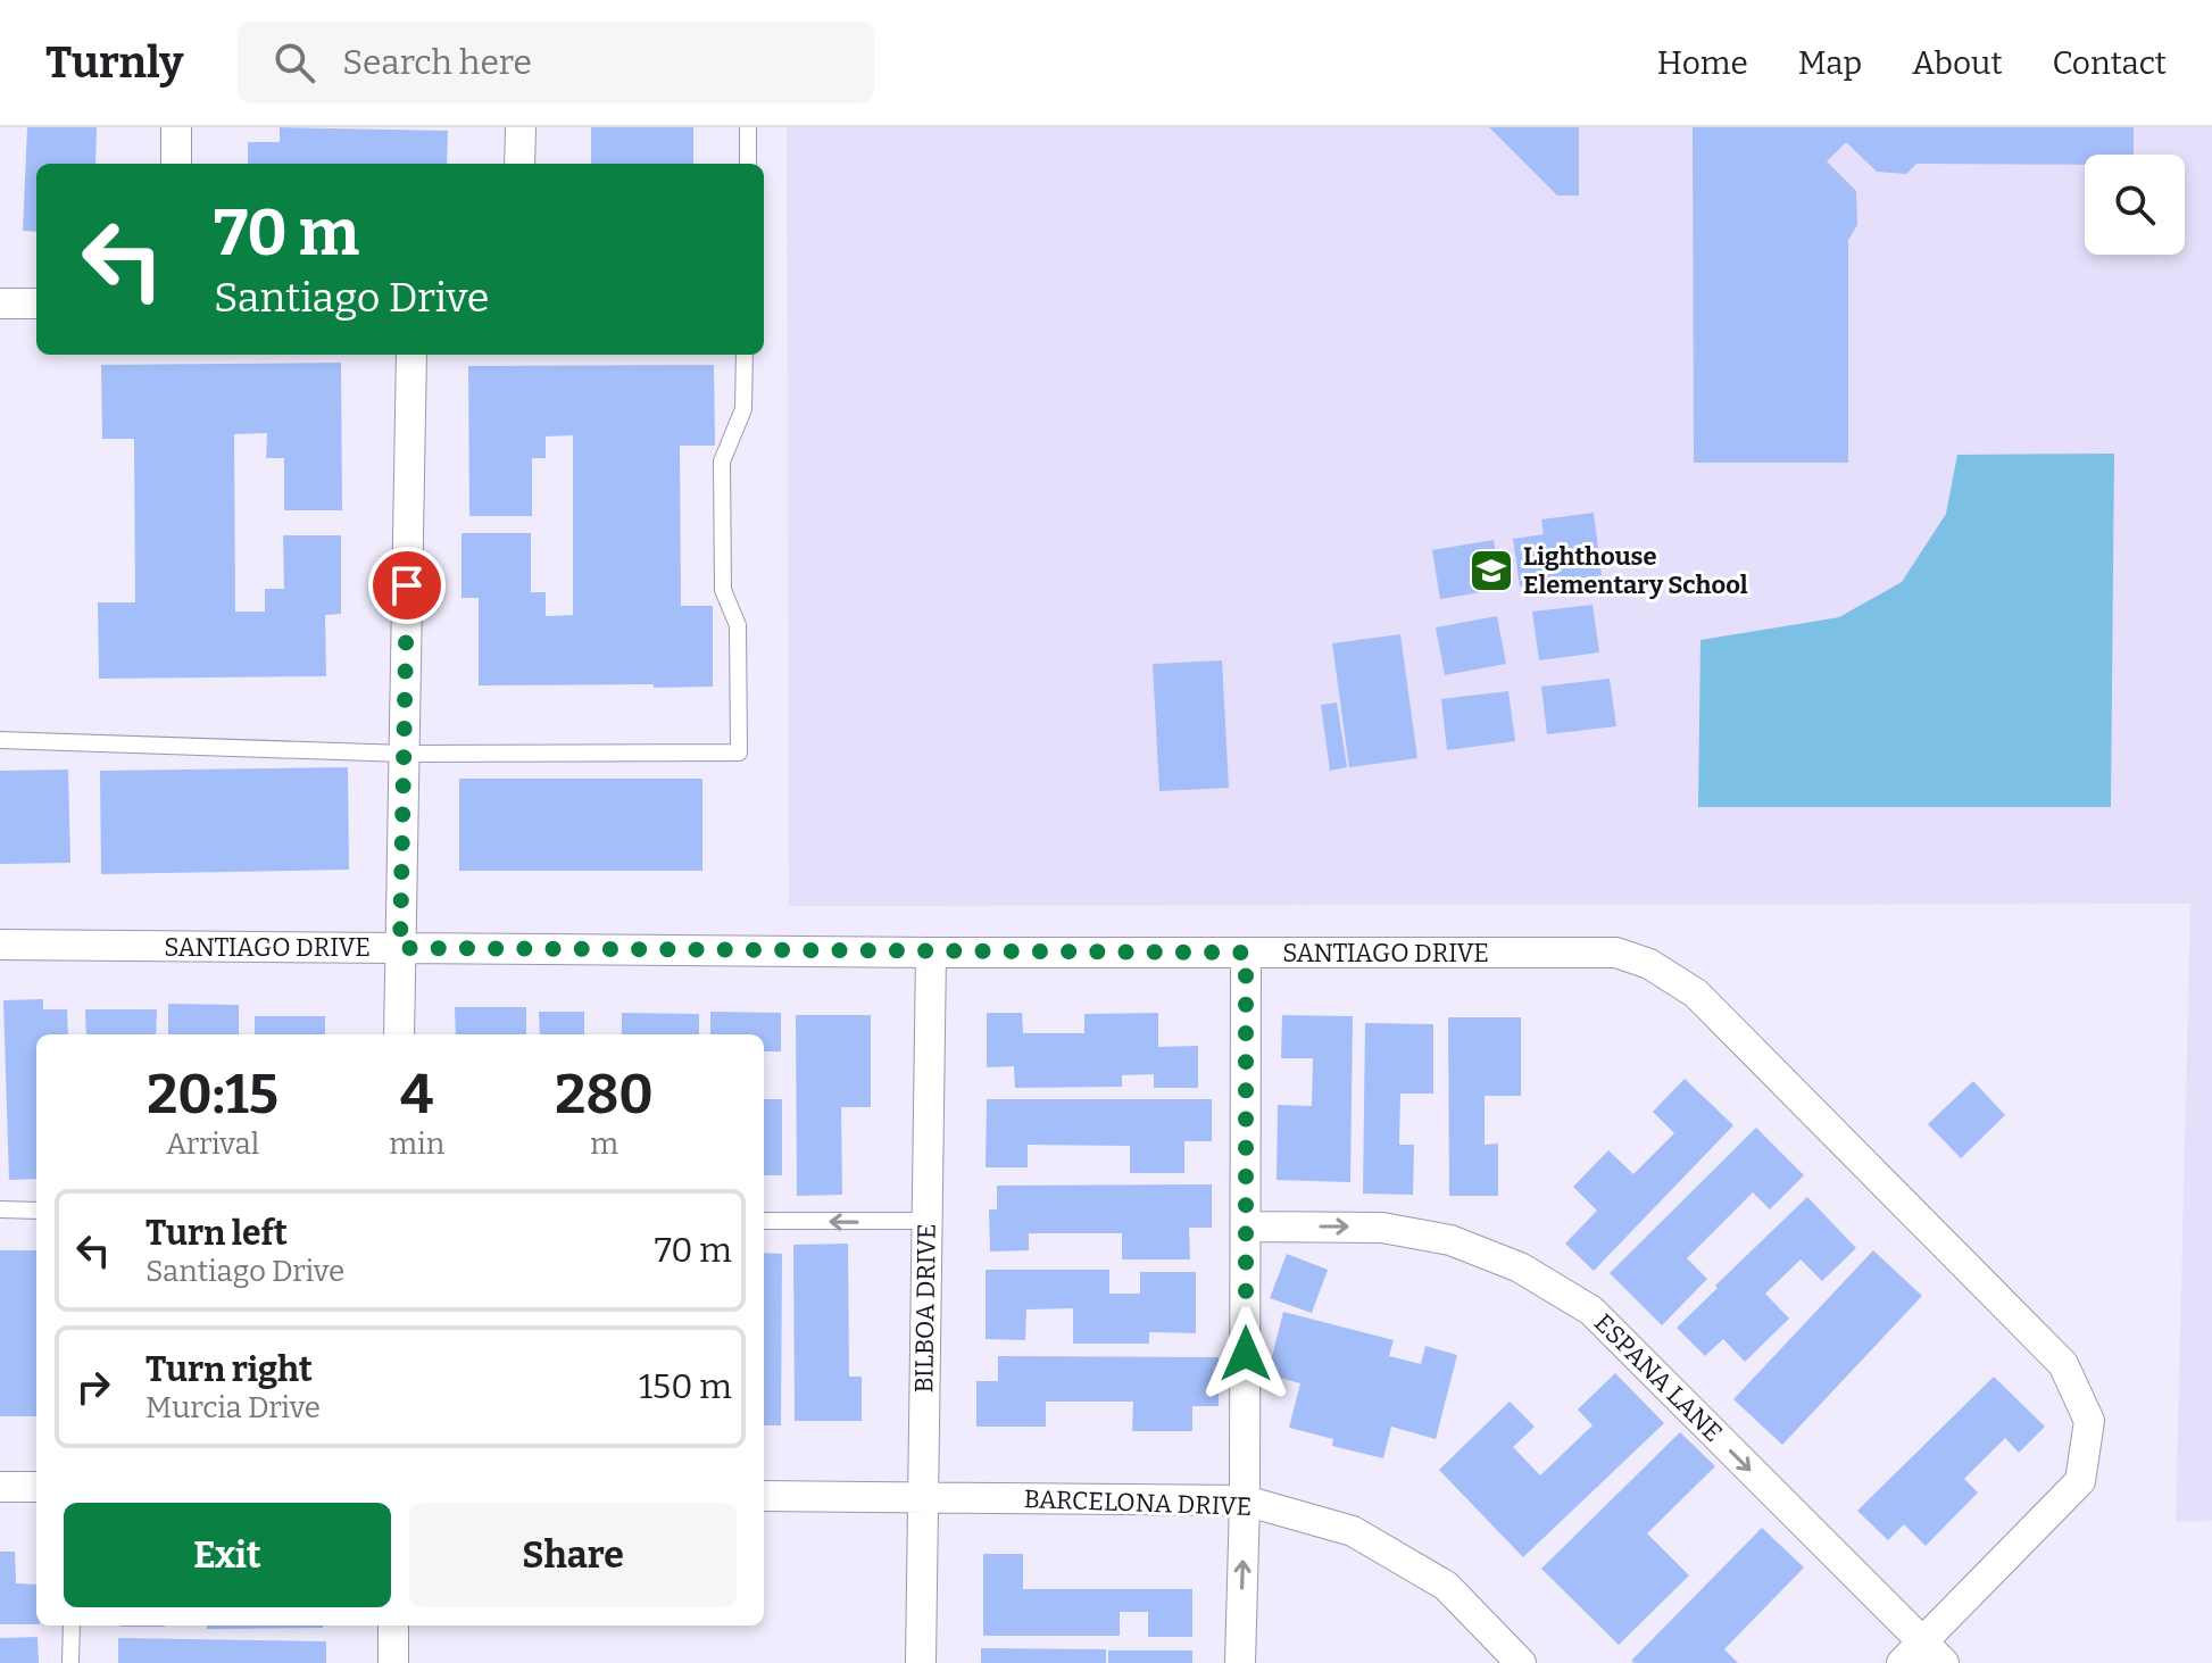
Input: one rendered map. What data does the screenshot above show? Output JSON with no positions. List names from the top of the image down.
{
  "streets": {
    "street": [
      "SANTIAGO DRIVE",
      "BILBOA DRIVE",
      "ESPANA LANE",
      "BARCELONA DRIVE"
    ]
  },
  "crossings": [
    ["SANTIAGO DRIVE", "BILBOA DRIVE"],
    ["SANTIAGO DRIVE", "ESPANA LANE"],
    ["BILBOA DRIVE", "BARCELONA DRIVE"]
  ],
  "one_way": ["ESPANA LANE"],
  "places": {
    "school or university": ["Lighthouse Elementary School"]
  },
  "page": {
    "header": "Turnly",
    "search": "Search here",
    "nav": [
      "Home",
      "Map",
      "About",
      "Contact"
    ],
    "turn": ["70 m", "Santiago Drive"],
    "eta": [
      "20:15",
      "Arrival",
      "4",
      "min",
      "280",
      "m"
    ],
    "list": [
      {
        "name": "Turn left",
        "note": "Santiago Drive",
        "value": "70 m"
      },
      {
        "name": "Turn right",
        "note": "Murcia Drive",
        "value": "150 m"
      }
    ],
    "buttons": ["Exit", "Share"]
  }
}
